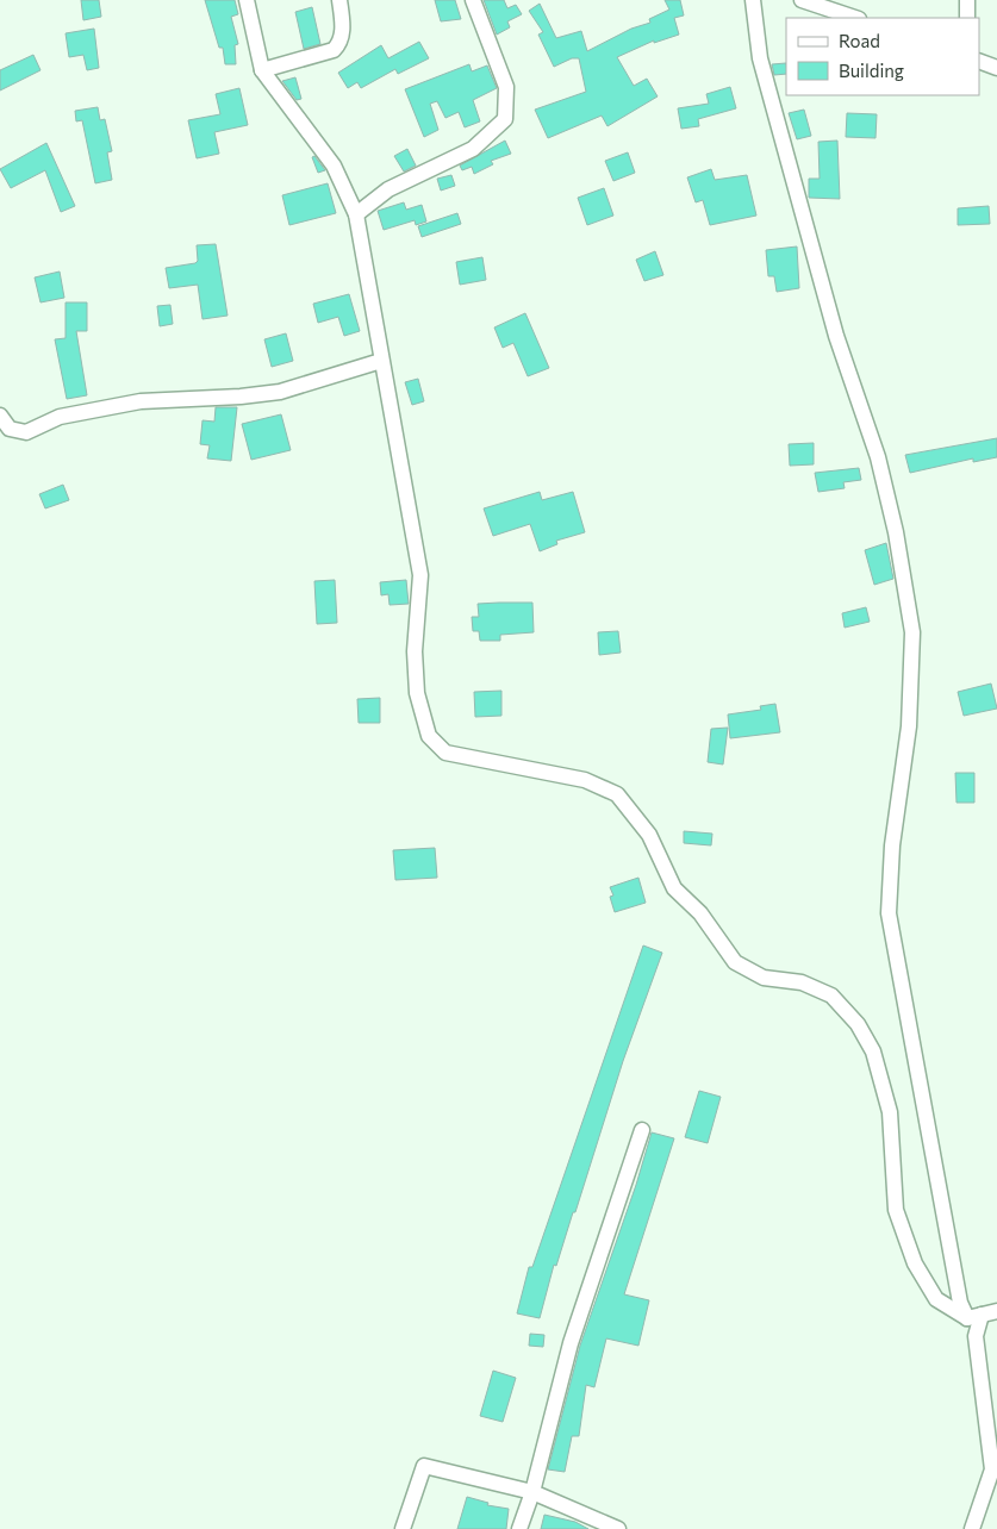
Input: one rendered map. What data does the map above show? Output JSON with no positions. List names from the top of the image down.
{
  "legend": ["Road", "Building"]
}
